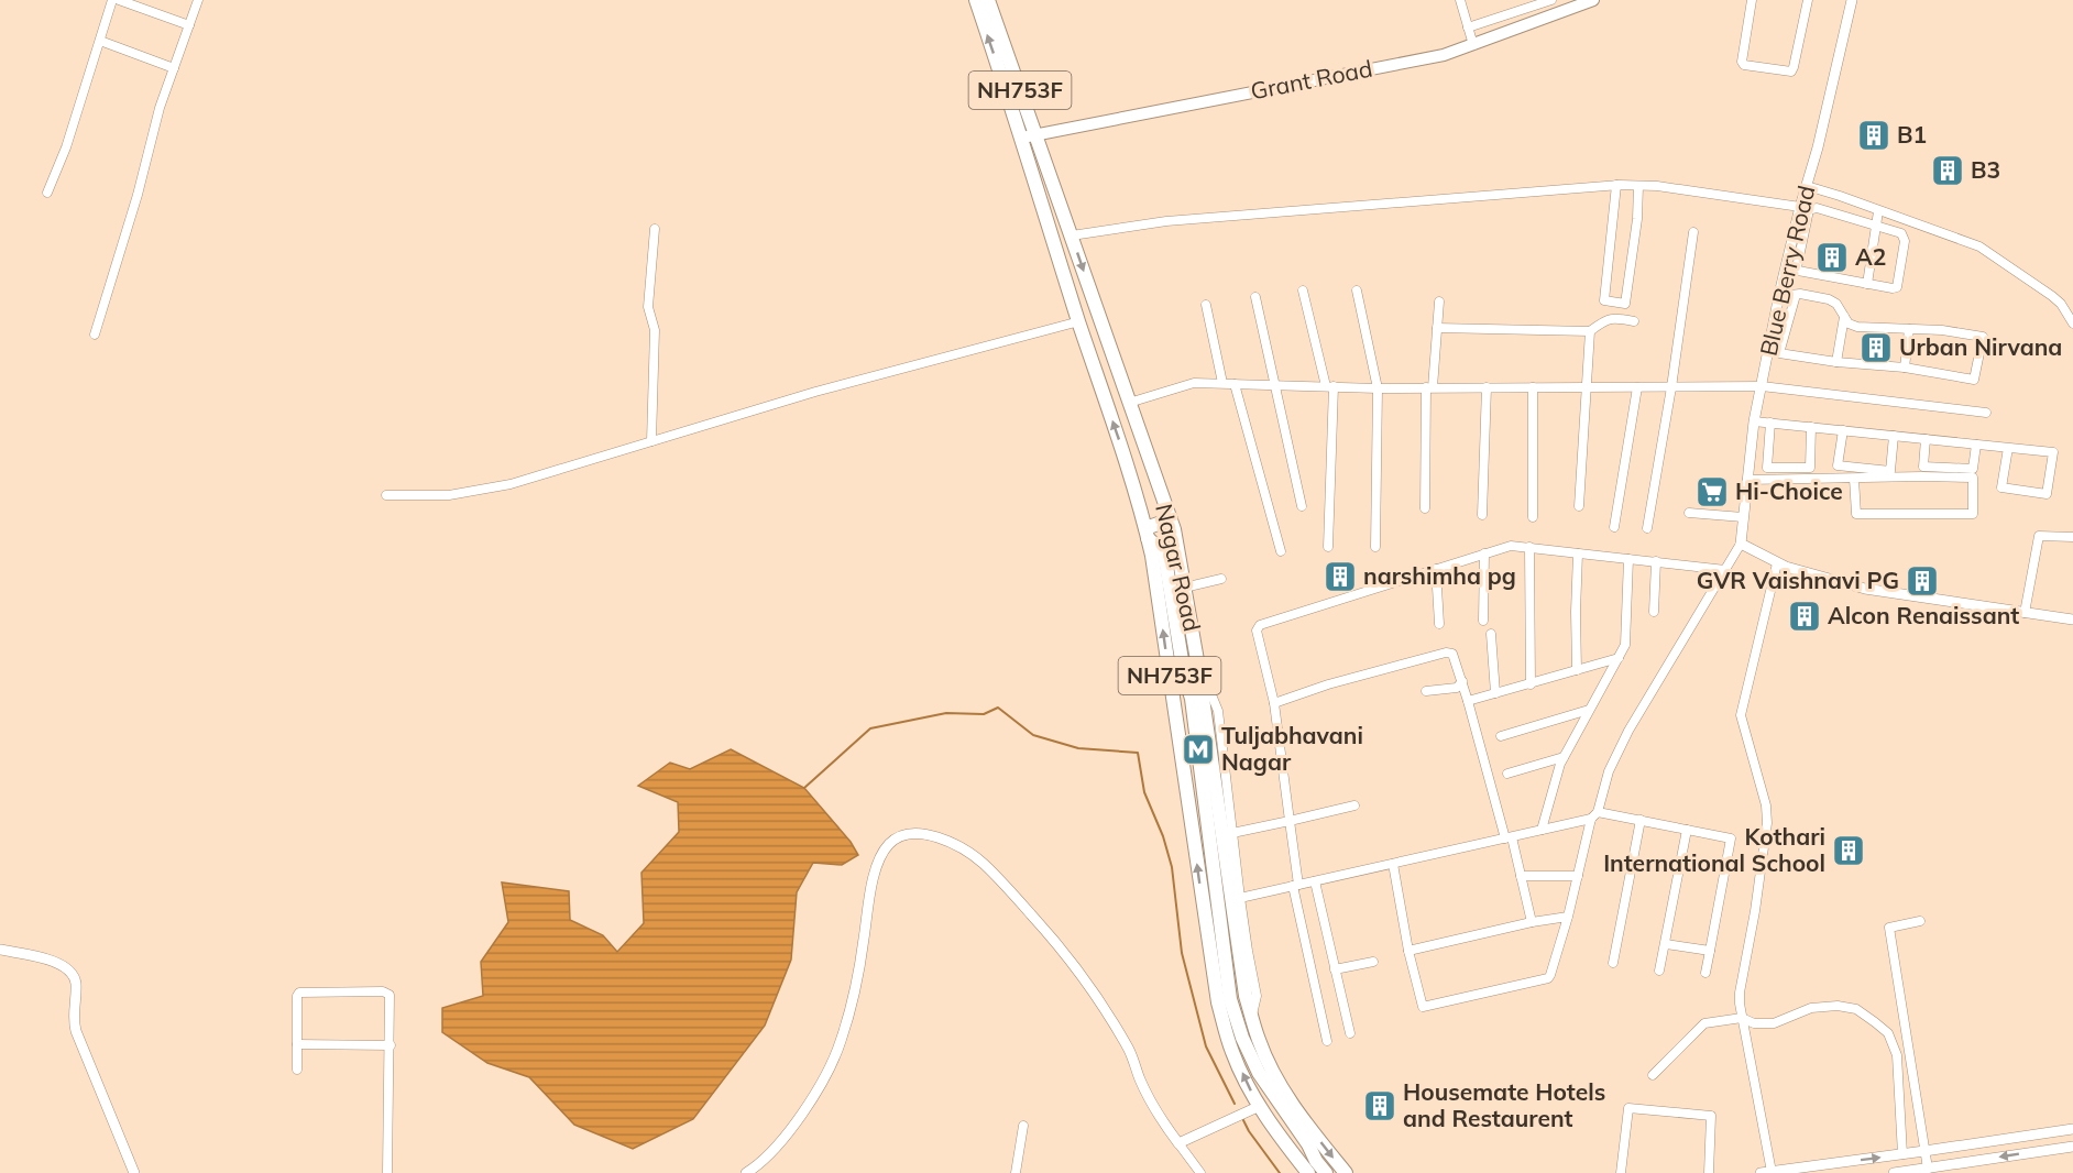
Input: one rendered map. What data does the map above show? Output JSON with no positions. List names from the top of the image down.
{
  "streets": {
    "highway": ["NH753F", "Nagar Road"],
    "main road": ["Grant Road"],
    "street": ["Blue Berry Road"]
  },
  "crossings": [
    ["Grant Road", "Nagar Road"]
  ],
  "places": {
    "building": [
      "B1",
      "B3",
      "A2",
      "Urban Nirvana",
      "narshimha pg",
      "GVR Vaishnavi PG",
      "Alcon Renaissant",
      "Kothari International School",
      "Housemate Hotels and Restaurent"
    ],
    "supermarket": ["Hi-Choice"],
    "metro station": ["Tuljabhavani Nagar"]
  }
}
